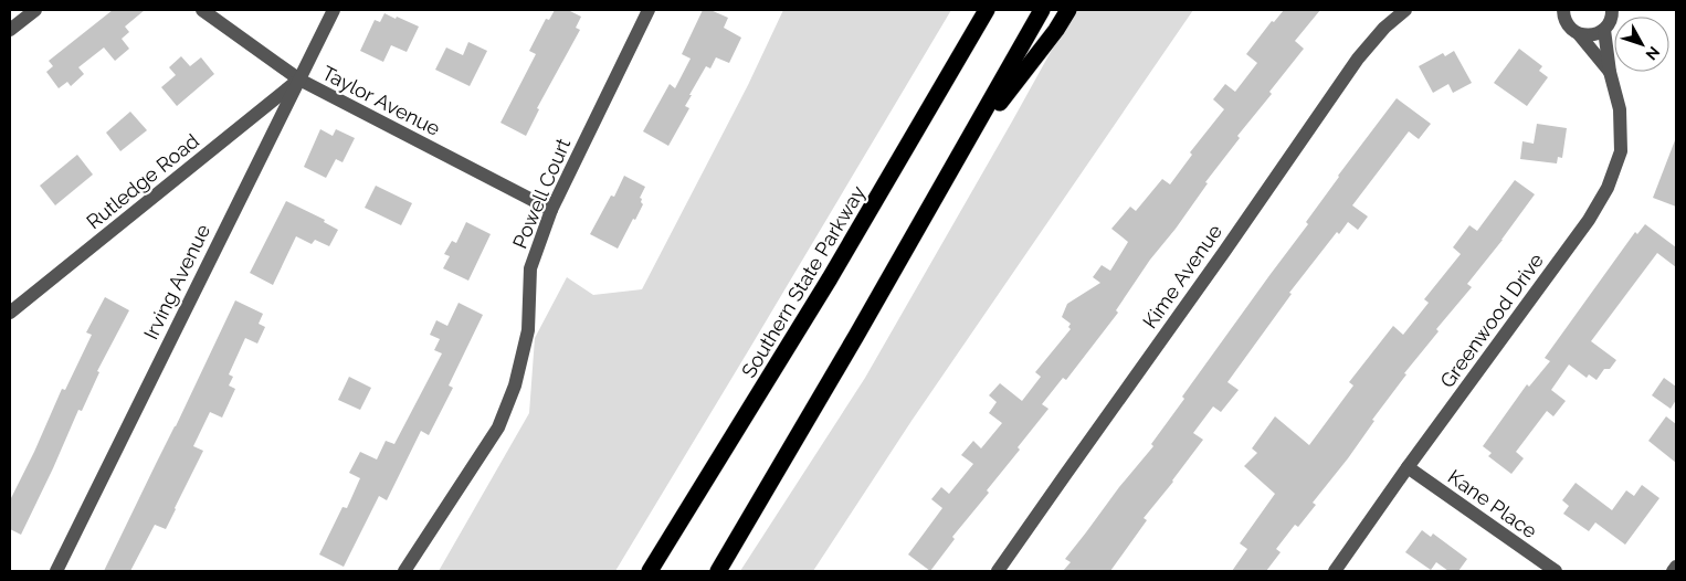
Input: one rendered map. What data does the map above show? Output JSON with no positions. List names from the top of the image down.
{
  "streets": {
    "highway": ["Southern State Parkway"],
    "street": [
      "Taylor Avenue",
      "Rutledge Road",
      "Powell Court",
      "Kime Avenue",
      "Irving Avenue",
      "Greenwood Drive",
      "Kane Place"
    ]
  },
  "crossings": [
    ["Taylor Avenue", "Rutledge Road"],
    ["Taylor Avenue", "Powell Court"],
    ["Taylor Avenue", "Irving Avenue"],
    ["Rutledge Road", "Irving Avenue"],
    ["Greenwood Drive", "Kane Place"]
  ],
  "north": "bottom right"
}
